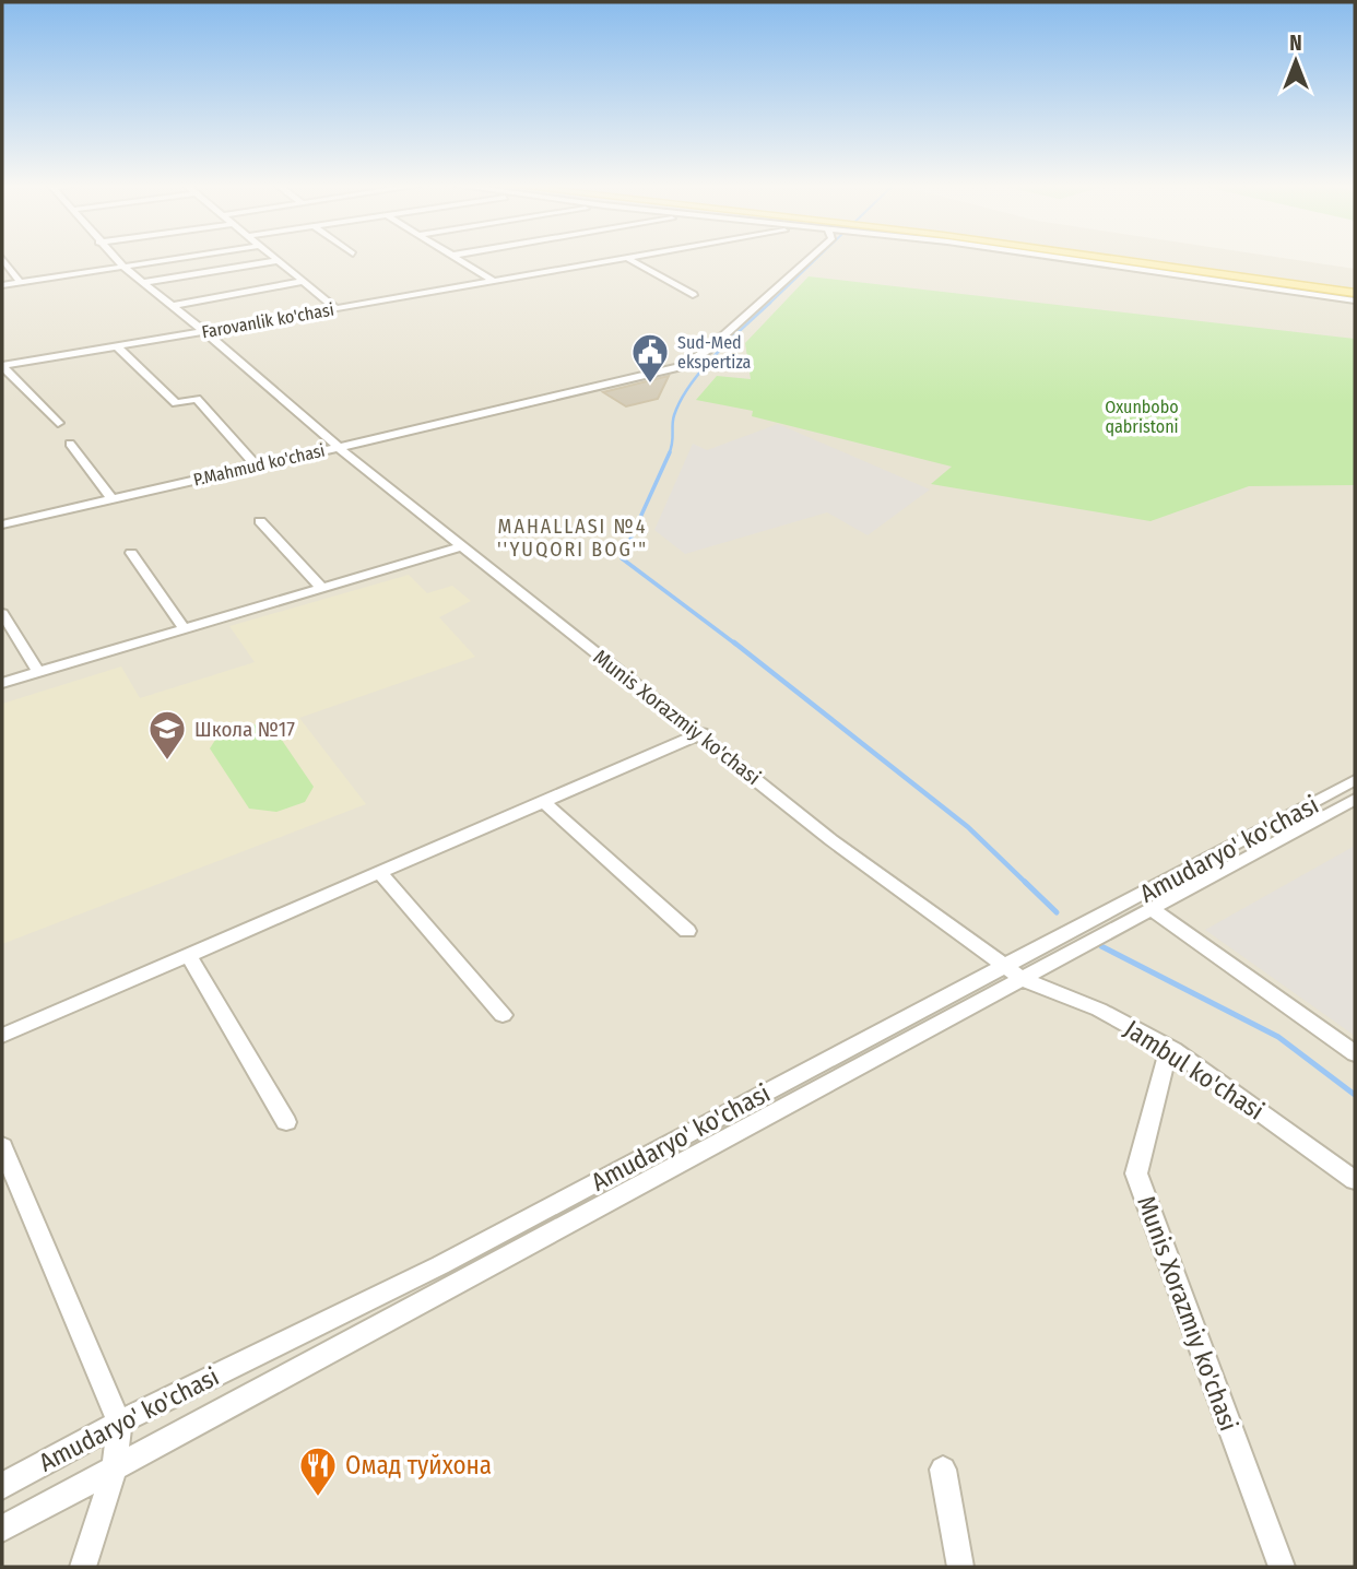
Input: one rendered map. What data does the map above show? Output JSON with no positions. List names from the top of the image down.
{
  "streets": {
    "street": [
      "Farovanlik ko'chasi",
      "P.Mahmud ko'chasi",
      "Munis Xorazmiy ko'chasi",
      "Amudaryo' ko'chasi",
      "Jambul ko'chasi"
    ]
  },
  "crossings": [
    ["Farovanlik ko'chasi", "Munis Xorazmiy ko'chasi"],
    ["P.Mahmud ko'chasi", "Munis Xorazmiy ko'chasi"],
    ["Munis Xorazmiy ko'chasi", "Amudaryo' ko'chasi"],
    ["Munis Xorazmiy ko'chasi", "Jambul ko'chasi"],
    ["Amudaryo' ko'chasi", "Jambul ko'chasi"]
  ],
  "districts": ["MAHALLASI №4 ''YUQORI BOG'\""],
  "parks": ["Oxunbobo qabristoni"],
  "places": {
    "public building": ["Sud-Med ekspertiza"],
    "school or university": ["Школа №17"],
    "restaurant": ["Омад туйхона"]
  },
  "north": "top"
}
